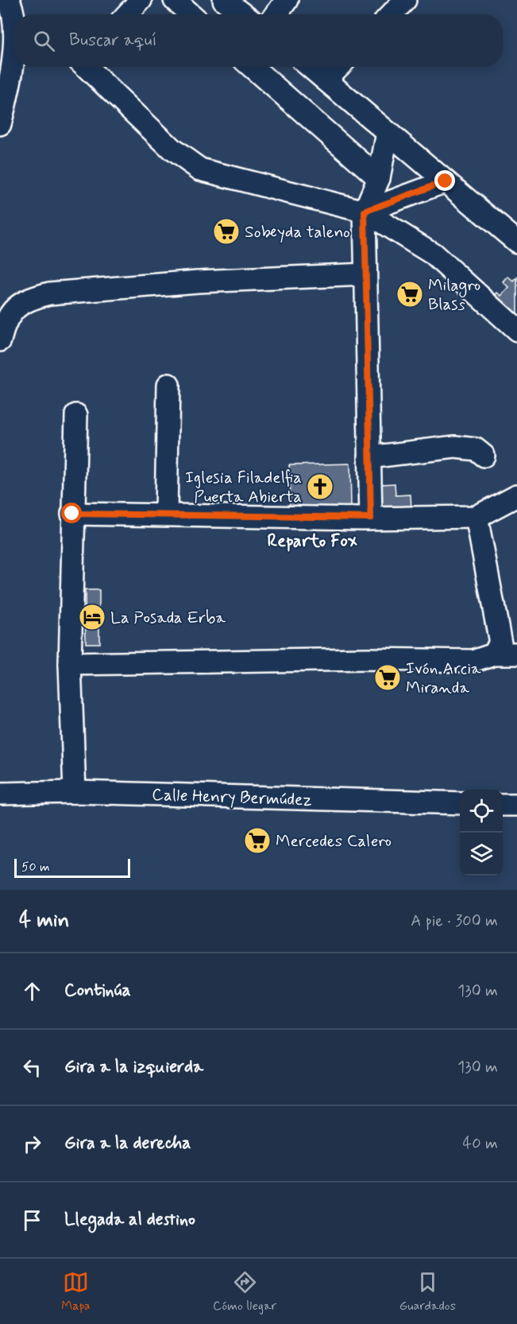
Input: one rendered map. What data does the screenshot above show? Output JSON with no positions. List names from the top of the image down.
{
  "streets": {
    "street": ["Calle Henry Bermúdez"]
  },
  "districts": ["Reparto Fox"],
  "places": {
    "supermarket": [
      "Sobeyda taleno",
      "Milagro Blass",
      "Ivón Arcia Miranda",
      "Mercedes Calero"
    ],
    "church": ["Iglesia Filadelfia Puerta Abierta"],
    "hotel": ["La Posada Erba"]
  },
  "scale_bar": "50 m",
  "page": {
    "search": "Buscar aquí",
    "scale": "50 m",
    "heading": ["4 min", "A pie · 300 m"],
    "list": [
      ["Continúa", "130 m"],
      ["Gira a la izquierda", "130 m"],
      ["Gira a la derecha", "40 m"],
      "Llegada al destino"
    ],
    "nav": ["Mapa", "Cómo llegar", "Guardados"]
  }
}
